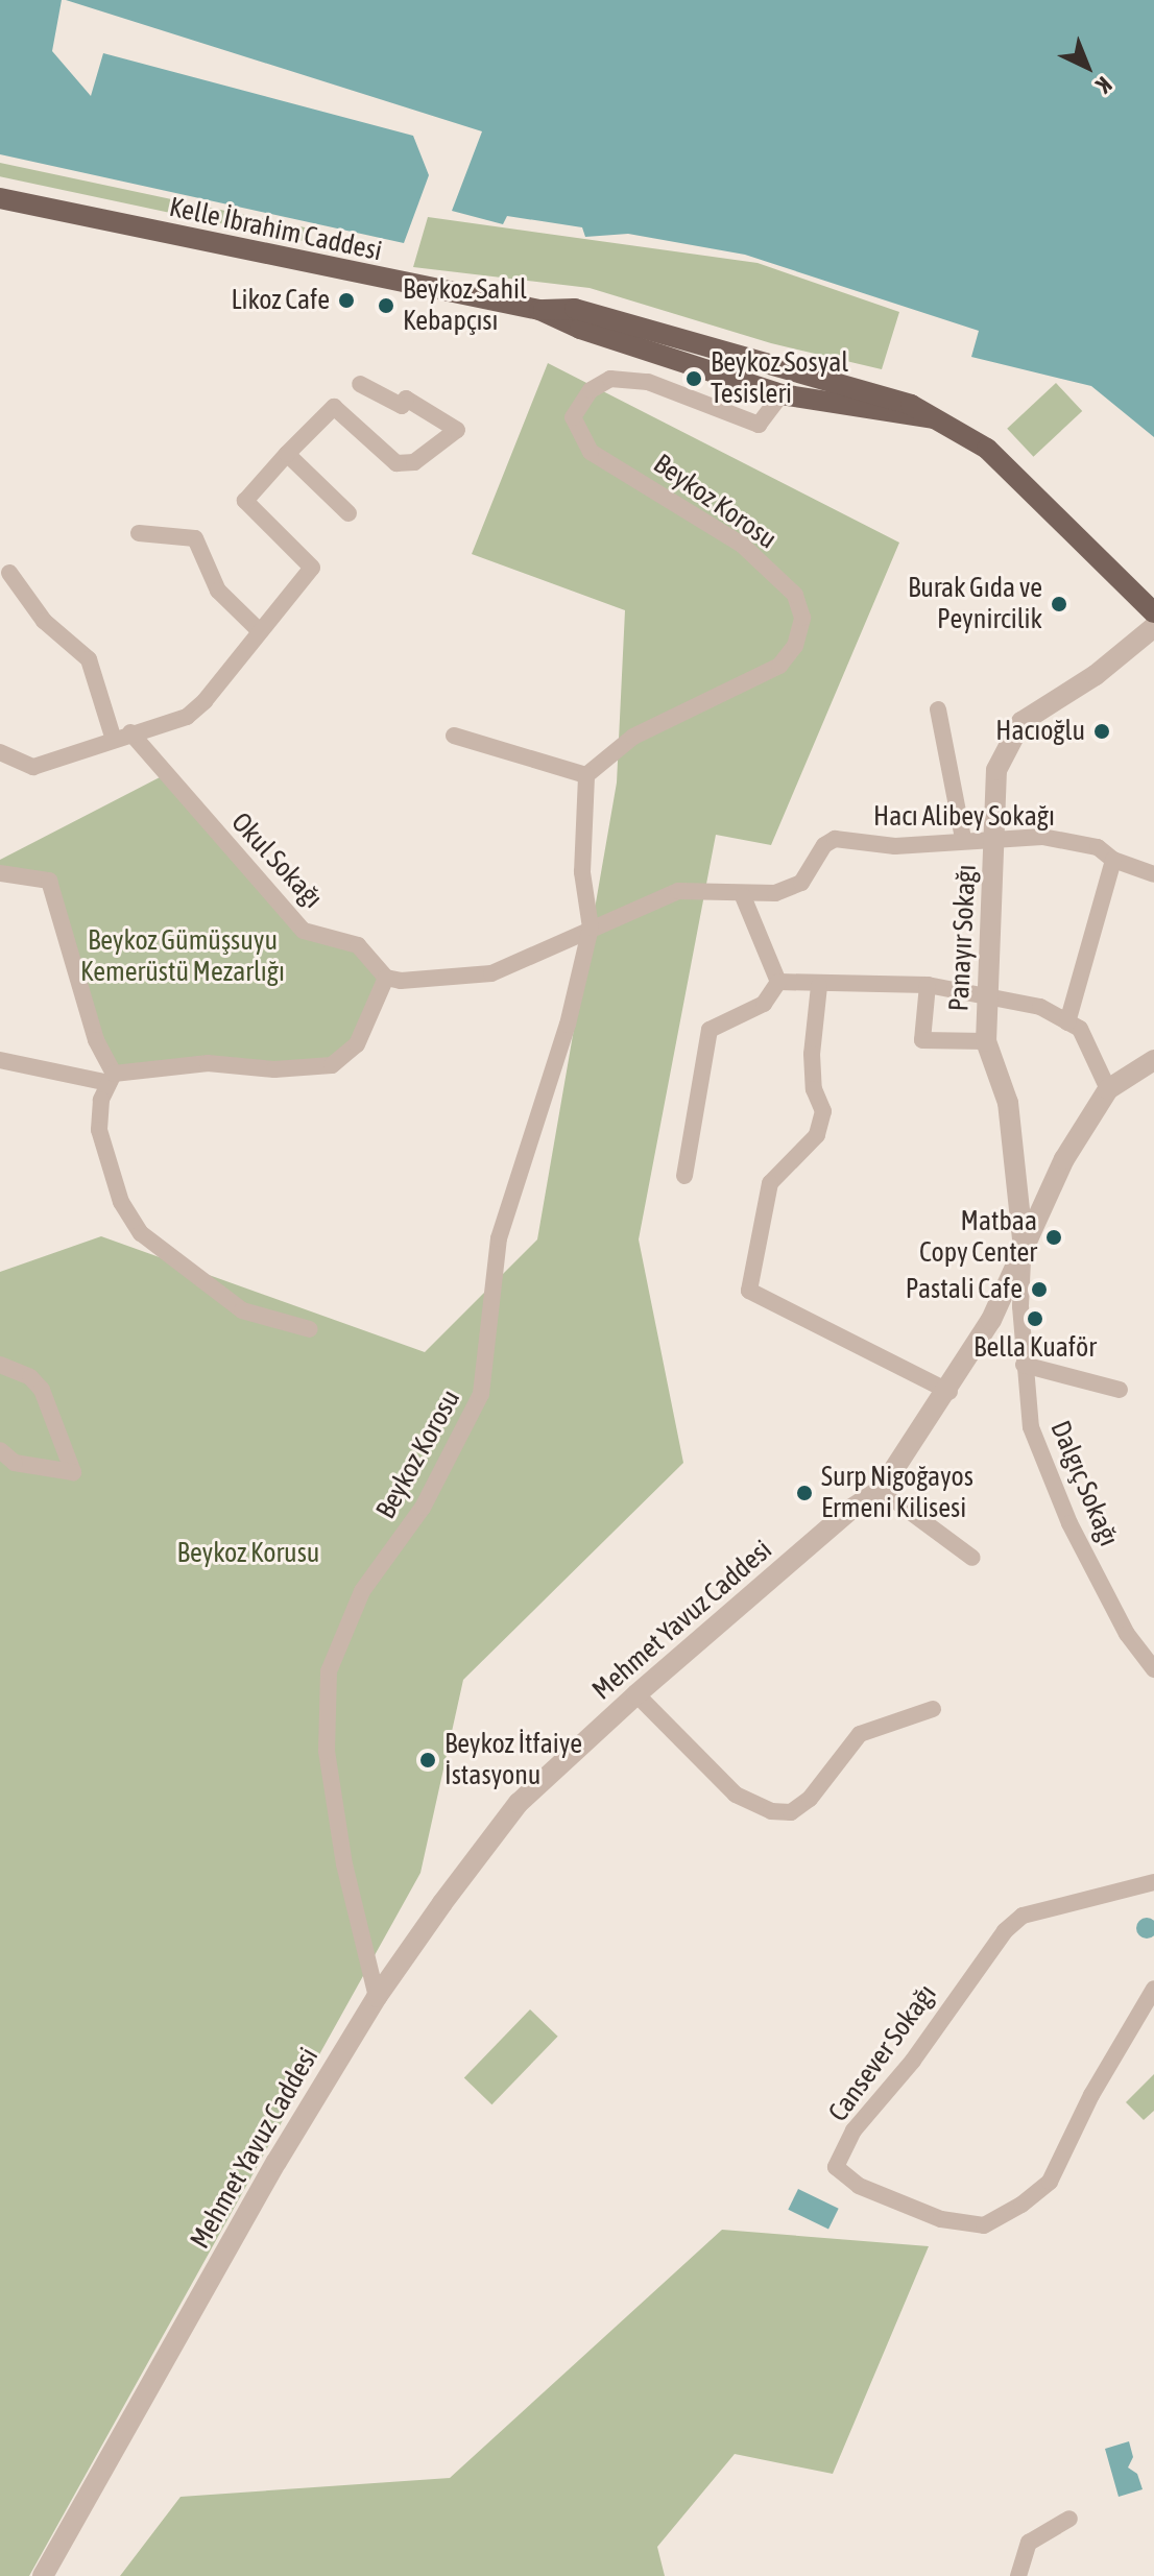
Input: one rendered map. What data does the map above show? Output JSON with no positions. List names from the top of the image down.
{
  "streets": {
    "main road": ["Kelle İbrahim Caddesi"],
    "street": [
      "Beykoz Korosu",
      "Hacı Alibey Sokağı",
      "Okul Sokağı",
      "Panayır Sokağı",
      "Dalgıç Sokağı",
      "Mehmet Yavuz Caddesi",
      "Cansever Sokağı"
    ]
  },
  "crossings": [
    ["Kelle İbrahim Caddesi", "Beykoz Korosu"],
    ["Beykoz Korosu", "Mehmet Yavuz Caddesi"],
    ["Hacı Alibey Sokağı", "Panayır Sokağı"],
    ["Panayır Sokağı", "Dalgıç Sokağı"],
    ["Panayır Sokağı", "Mehmet Yavuz Caddesi"],
    ["Dalgıç Sokağı", "Mehmet Yavuz Caddesi"]
  ],
  "parks": ["Beykoz Gümüşsuyu Kemerüstü Mezarlığı", "Beykoz Korusu"],
  "places": [
    "Likoz Cafe",
    "Beykoz Sahil Kebapçısı",
    "Beykoz Sosyal Tesisleri",
    "Burak Gıda ve Peynircilik",
    "Hacıoğlu",
    "Matbaa Copy Center",
    "Pastali Cafe",
    "Bella Kuaför",
    "Surp Nigoğayos Ermeni Kilisesi",
    "Beykoz İtfaiye İstasyonu"
  ],
  "north": "bottom right"
}
